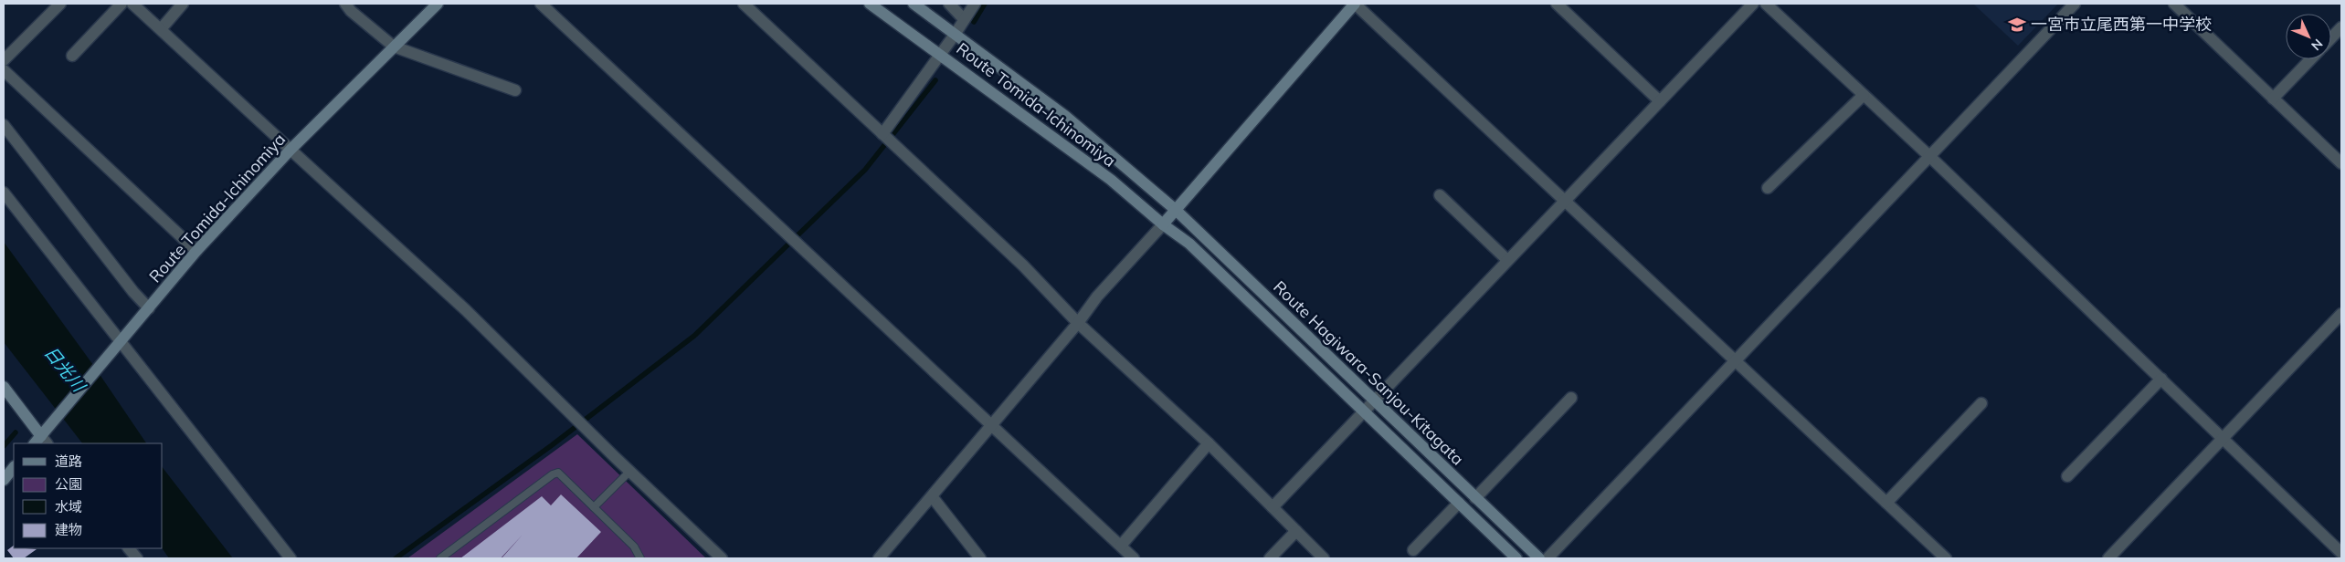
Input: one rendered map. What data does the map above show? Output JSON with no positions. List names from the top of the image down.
{
  "streets": {
    "main road": ["Route Tomida-Ichinomiya", "Route Hagiwara-Sanjou-Kitagata"]
  },
  "crossings": [
    ["Route Tomida-Ichinomiya", "Route Hagiwara-Sanjou-Kitagata"]
  ],
  "water": ["日光川"],
  "places": {
    "school or university": ["一宮市立尾西第一中学校"]
  },
  "legend": [
    "道路",
    "公園",
    "水域",
    "建物"
  ],
  "north": "bottom right"
}
